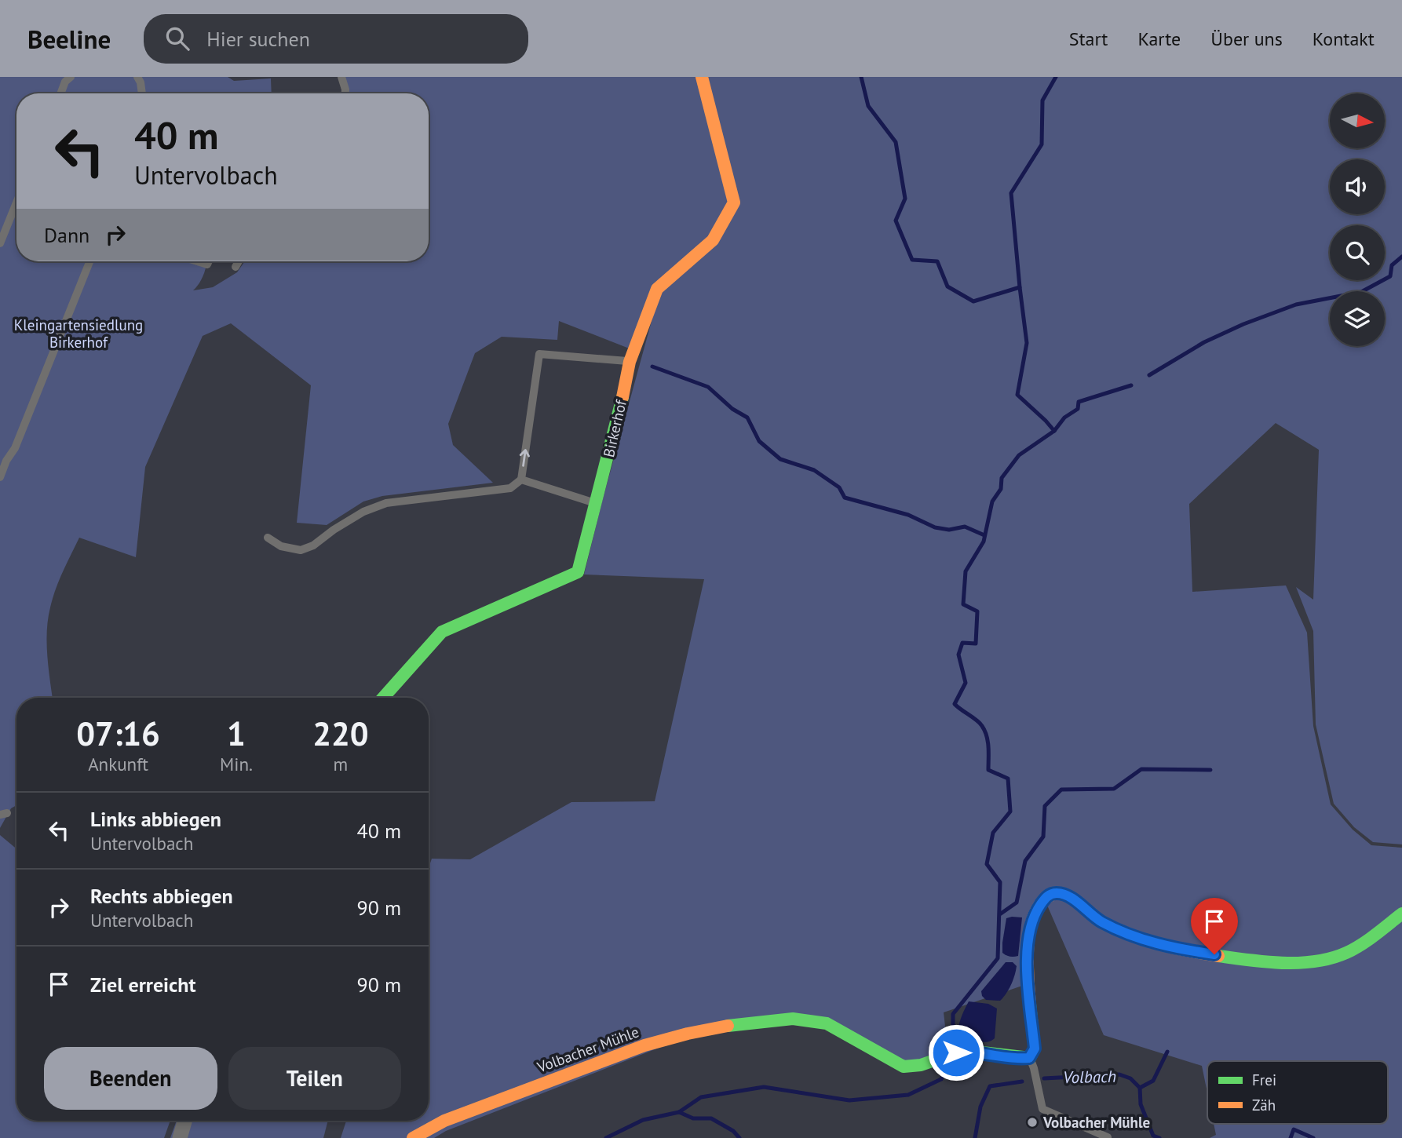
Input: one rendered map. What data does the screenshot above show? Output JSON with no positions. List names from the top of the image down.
{
  "streets": {
    "street": ["Birkerhof", "Volbacher Mühle"]
  },
  "water": ["Volbach"],
  "parks": ["Kleingartensiedlung Birkerhof"],
  "places": ["Volbacher Mühle"],
  "legend": ["Frei", "Zäh"],
  "north": "right",
  "page": {
    "header": "Beeline",
    "search": "Hier suchen",
    "nav": [
      "Start",
      "Karte",
      "Über uns",
      "Kontakt"
    ],
    "turn": ["40 m", "Untervolbach"],
    "then": "Dann",
    "eta": [
      "07:16",
      "Ankunft",
      "1",
      "Min.",
      "220",
      "m"
    ],
    "list": [
      {
        "name": "Links abbiegen",
        "note": "Untervolbach",
        "value": "40 m"
      },
      {
        "name": "Rechts abbiegen",
        "note": "Untervolbach",
        "value": "90 m"
      },
      {
        "name": "Ziel erreicht",
        "value": "90 m"
      }
    ],
    "buttons": ["Beenden", "Teilen"]
  }
}
